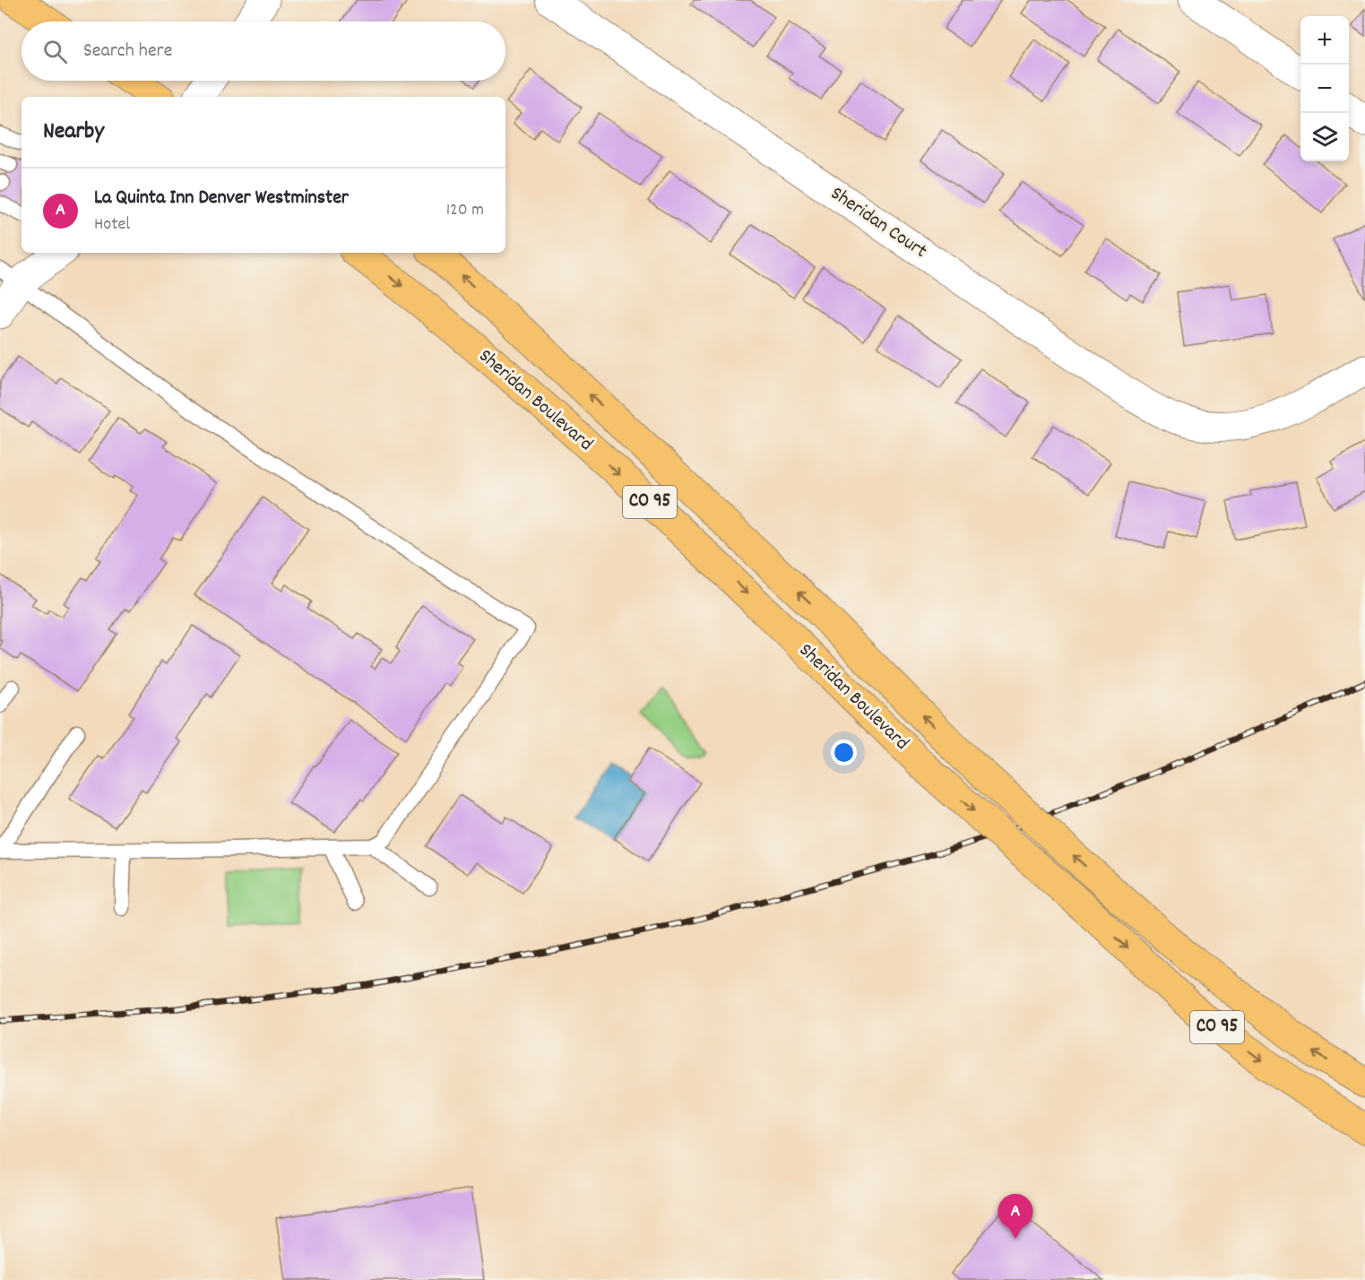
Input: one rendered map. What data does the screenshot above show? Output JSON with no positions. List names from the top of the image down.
{
  "streets": {
    "main road": ["Sheridan Boulevard", "CO 95"],
    "street": ["Sheridan Court"]
  },
  "page": {
    "map_buttons": ["+", "−"],
    "search": "Search here",
    "heading": "Nearby",
    "list": [
      {
        "mark": "A",
        "name": "La Quinta Inn Denver Westminster",
        "note": "Hotel",
        "value": "120 m"
      }
    ],
    "pins": "A"
  }
}
